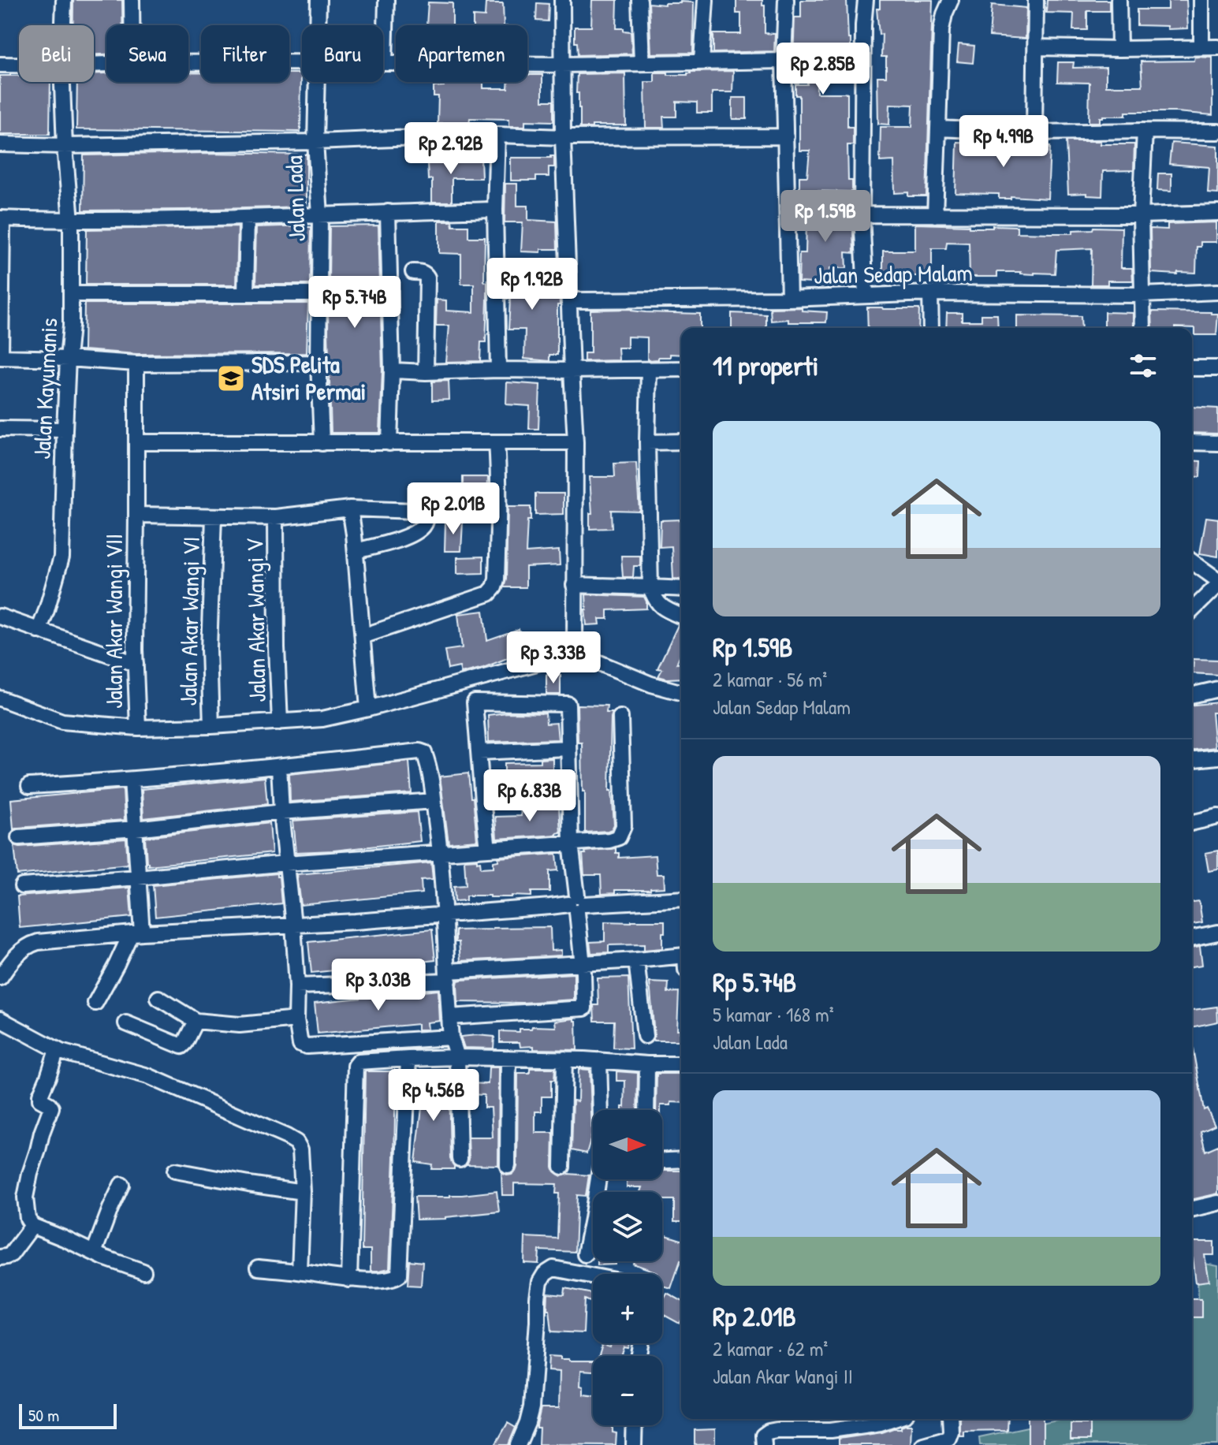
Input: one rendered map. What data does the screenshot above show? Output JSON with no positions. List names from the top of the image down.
{
  "streets": {
    "street": [
      "Jalan Lada",
      "Jalan Sedap Malam",
      "Jalan Kayumanis",
      "Jalan Akar Wangi V",
      "Jalan Akar Wangi VII",
      "Jalan Akar Wangi VI"
    ]
  },
  "crossings": [
    ["Jalan Akar Wangi V", "Jalan Akar Wangi VII"],
    ["Jalan Akar Wangi VII", "Jalan Akar Wangi VI"]
  ],
  "places": {
    "school or university": ["SDS Pelita Atsiri Permai"]
  },
  "scale_bar": "50 m",
  "north": "right",
  "page": {
    "chip": [
      "Beli",
      "Sewa",
      "Filter",
      "Baru",
      "Apartemen"
    ],
    "price": [
      "Rp 2.85B",
      "Rp 4.99B",
      "Rp 2.92B",
      "Rp 1.59B",
      "Rp 1.92B",
      "Rp 5.74B",
      "Rp 2.01B",
      "Rp 3.33B",
      "Rp 6.83B",
      "Rp 3.03B",
      "Rp 4.56B"
    ],
    "heading": "11 properti",
    "list": [
      {
        "name": "Rp 1.59B",
        "note": "2 kamar · 56 m² · Jalan Sedap Malam"
      },
      {
        "name": "Rp 5.74B",
        "note": "5 kamar · 168 m² · Jalan Lada"
      },
      {
        "name": "Rp 2.01B",
        "note": "2 kamar · 62 m² · Jalan Akar Wangi II"
      }
    ],
    "map_buttons": ["+", "−"],
    "scale": "50 m"
  }
}
